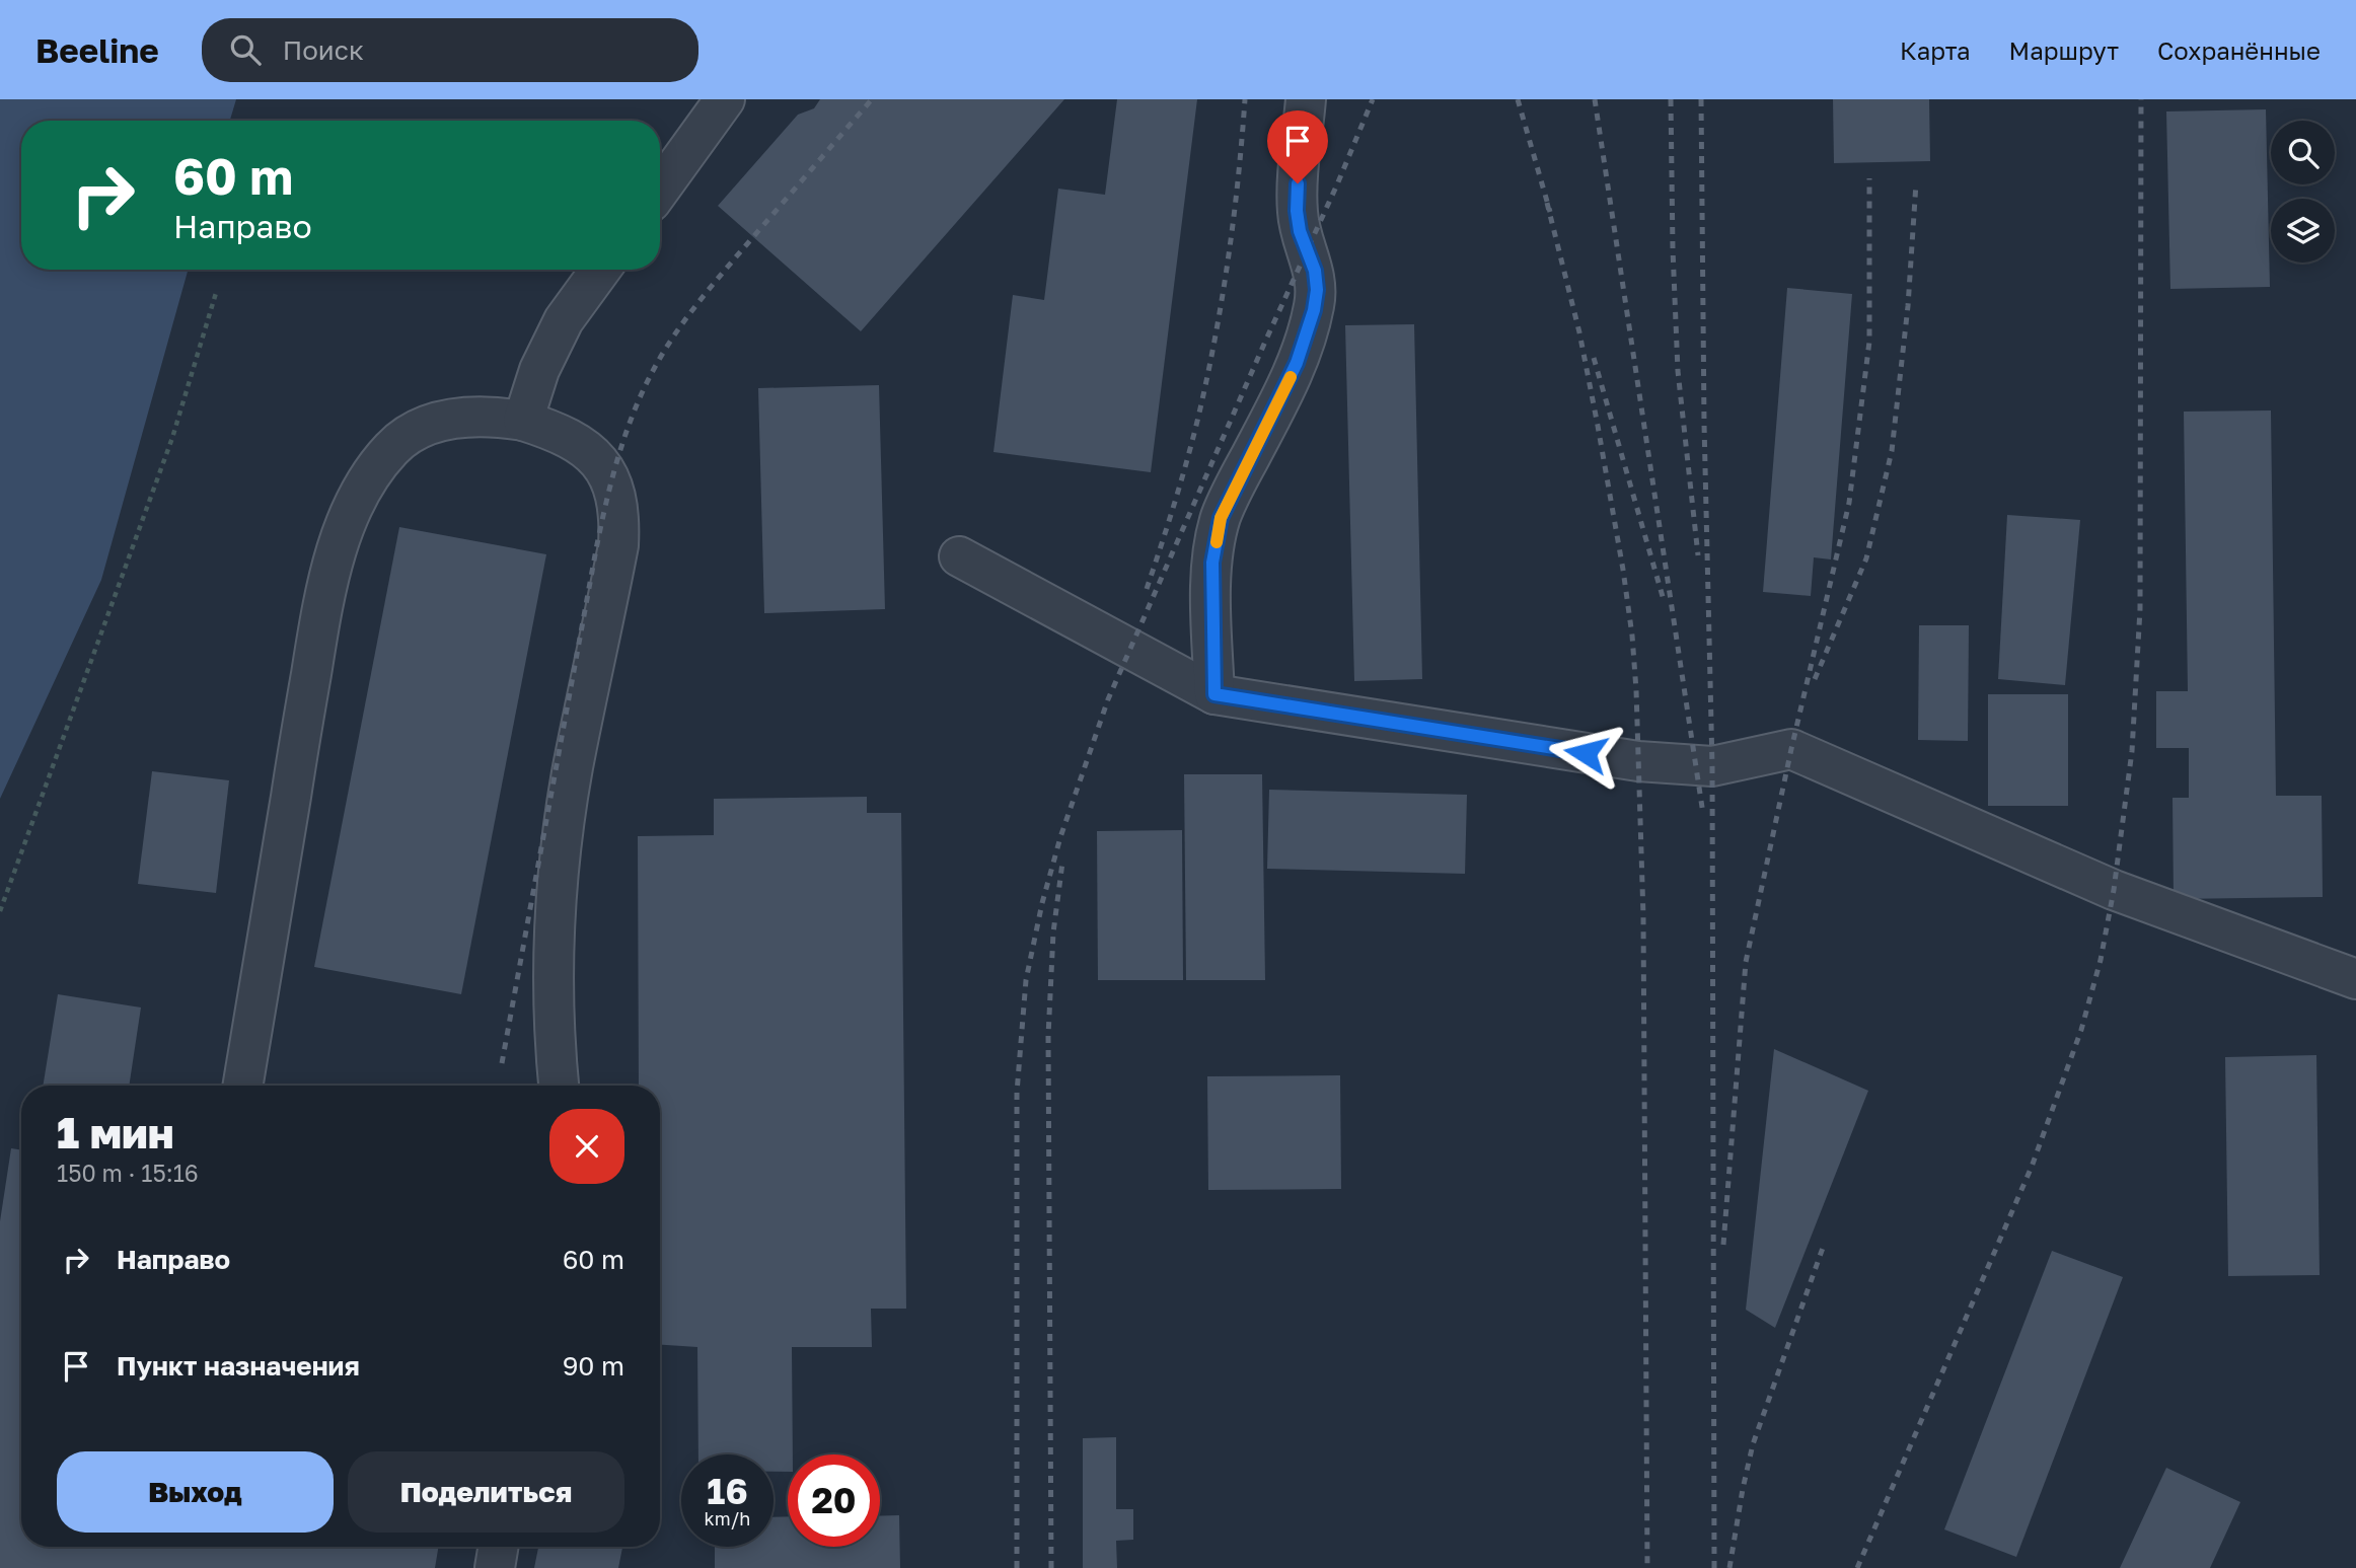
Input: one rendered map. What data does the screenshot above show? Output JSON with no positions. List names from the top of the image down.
{
  "page": {
    "header": "Beeline",
    "search": "Поиск",
    "nav": ["Карта", "Маршрут", "Сохранённые"],
    "turn": ["60 m", "Направо"],
    "heading": ["1 мин", "150 m · 15:16"],
    "list": [
      {
        "name": "Направо",
        "value": "60 m"
      },
      {
        "name": "Пункт назначения",
        "value": "90 m"
      }
    ],
    "buttons": ["Выход", "Поделиться"],
    "speed": "16 km/h",
    "limit": "20"
  }
}
